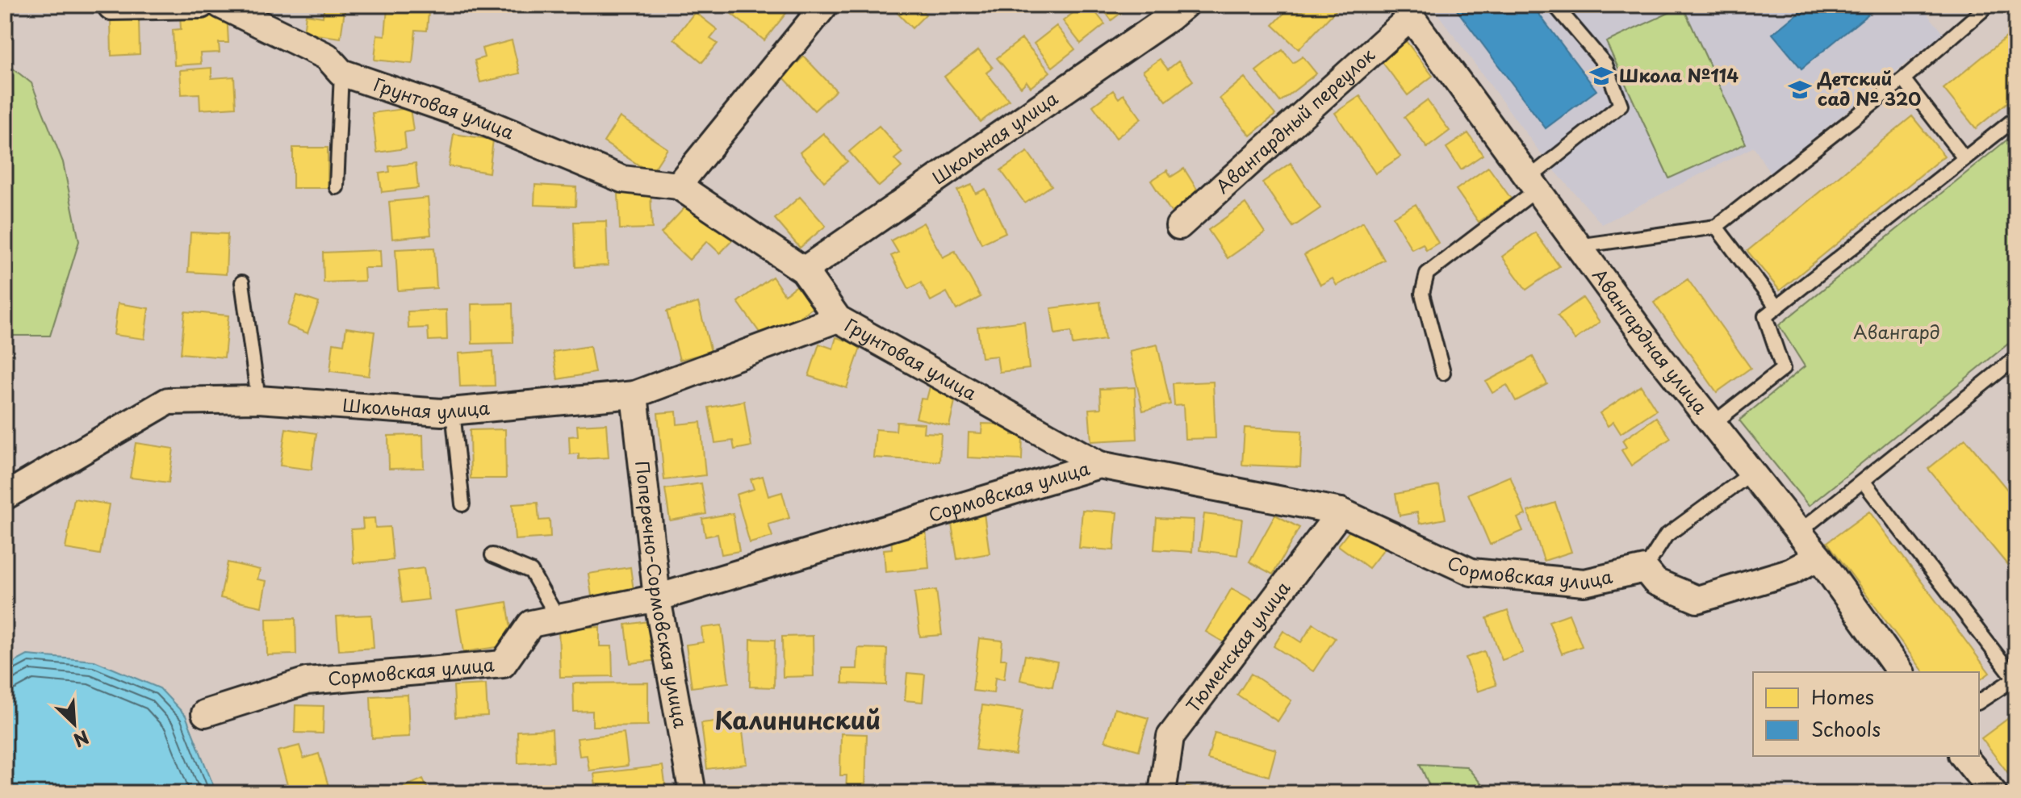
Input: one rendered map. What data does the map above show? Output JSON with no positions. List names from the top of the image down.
{
  "streets": {
    "street": [
      "Грунтовая улица",
      "Авангардный переулок",
      "Школьная улица",
      "Авангардная улица",
      "Сормовская улица",
      "Поперечно-Сормовская улица",
      "Тюменская улица"
    ]
  },
  "crossings": [
    ["Грунтовая улица", "Школьная улица"],
    ["Грунтовая улица", "Сормовская улица"],
    ["Авангардный переулок", "Авангардная улица"],
    ["Школьная улица", "Поперечно-Сормовская улица"],
    ["Сормовская улица", "Поперечно-Сормовская улица"],
    ["Сормовская улица", "Тюменская улица"]
  ],
  "districts": ["Калининский"],
  "parks": ["Авангард"],
  "places": {
    "school or university": ["Школа №114", "Детский сад № 320"]
  },
  "legend": ["Homes", "Schools"],
  "north": "bottom right"
}
